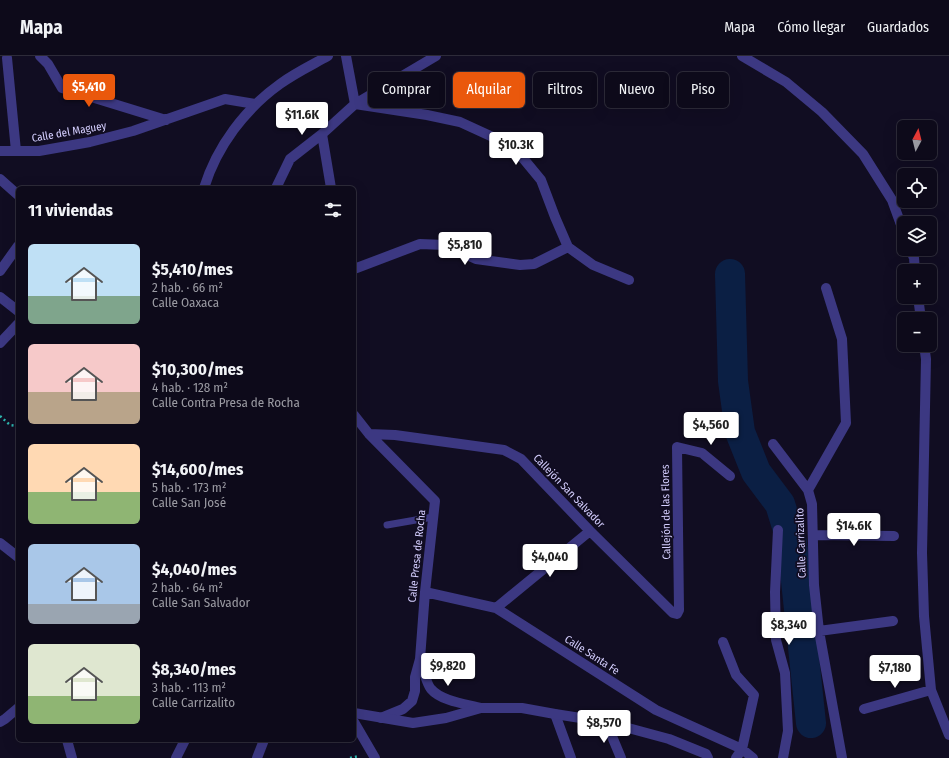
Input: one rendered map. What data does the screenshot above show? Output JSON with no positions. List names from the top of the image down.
{
  "streets": {
    "street": [
      "Calle del Maguey",
      "Callejón San Salvador",
      "Callejón de las Flores",
      "Calle Carrizalito",
      "Calle Presa de Rocha",
      "Calle Santa Fe"
    ]
  },
  "crossings": [
    ["Callejón San Salvador", "Callejón de las Flores"],
    ["Callejón San Salvador", "Calle Presa de Rocha"],
    ["Calle Presa de Rocha", "Calle Santa Fe"]
  ],
  "north": "top",
  "page": {
    "header": "Mapa",
    "nav": ["Mapa", "Cómo llegar", "Guardados"],
    "chip": [
      "Comprar",
      "Alquilar",
      "Filtros",
      "Nuevo",
      "Piso"
    ],
    "price": [
      "$5,410",
      "$11.6K",
      "$10.3K",
      "$5,810",
      "$4,560",
      "$14.6K",
      "$4,040",
      "$8,340",
      "$9,820",
      "$7,180",
      "$8,570"
    ],
    "map_buttons": ["+", "−"],
    "heading": "11 viviendas",
    "list": [
      {
        "name": "$5,410/mes",
        "note": "2 hab. · 66 m² · Calle Oaxaca"
      },
      {
        "name": "$10,300/mes",
        "note": "4 hab. · 128 m² · Calle Contra Presa de Rocha"
      },
      {
        "name": "$14,600/mes",
        "note": "5 hab. · 173 m² · Calle San José"
      },
      {
        "name": "$4,040/mes",
        "note": "2 hab. · 64 m² · Calle San Salvador"
      },
      {
        "name": "$8,340/mes",
        "note": "3 hab. · 113 m² · Calle Carrizalito"
      }
    ]
  }
}
